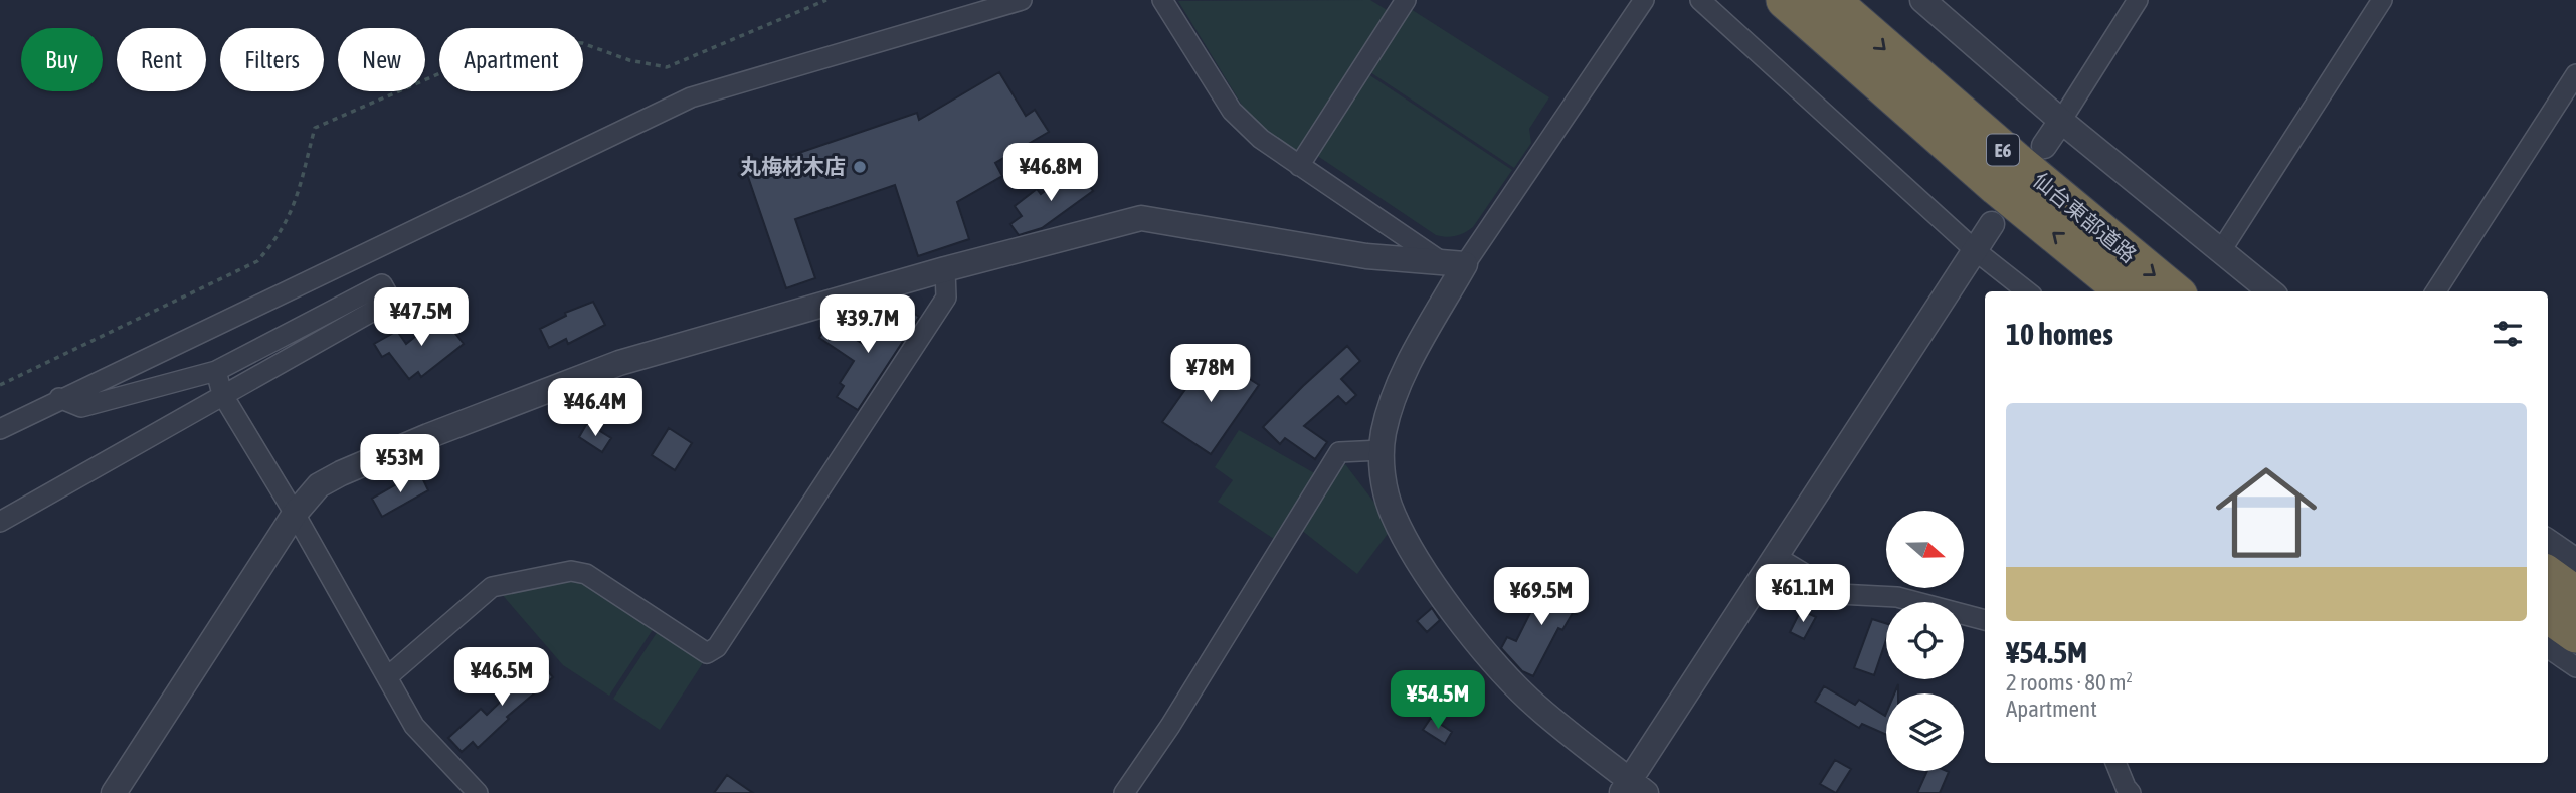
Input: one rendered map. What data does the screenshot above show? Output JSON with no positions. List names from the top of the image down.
{
  "streets": {
    "highway": ["E6", "仙台東部道路"]
  },
  "places": ["丸梅材木店"],
  "north": "right",
  "page": {
    "chip": [
      "Buy",
      "Rent",
      "Filters",
      "New",
      "Apartment"
    ],
    "price": [
      "¥46.8M",
      "¥47.5M",
      "¥39.7M",
      "¥78M",
      "¥46.4M",
      "¥53M",
      "¥61.1M",
      "¥69.5M",
      "¥46.5M",
      "¥54.5M"
    ],
    "heading": "10 homes",
    "list": [
      {
        "name": "¥54.5M",
        "note": "2 rooms · 80 m² · Apartment"
      }
    ]
  }
}
